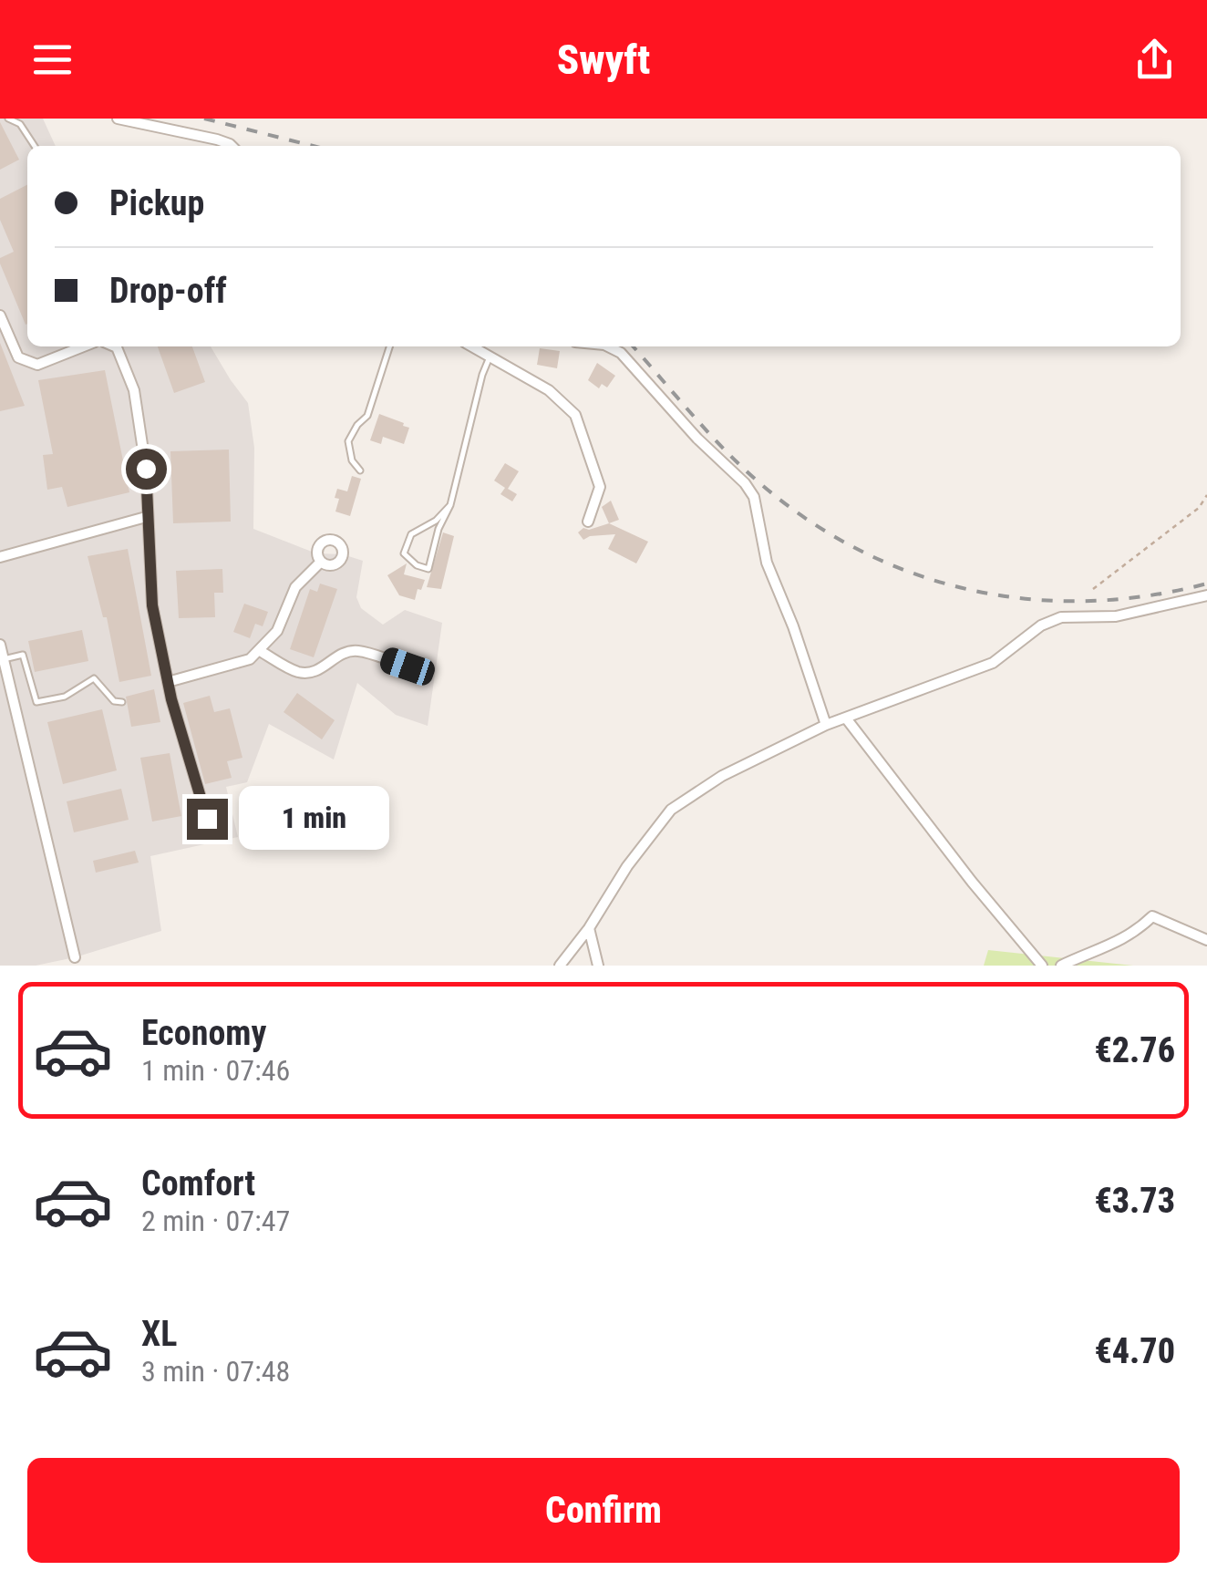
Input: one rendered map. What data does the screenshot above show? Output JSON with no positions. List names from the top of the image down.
{
  "page": {
    "header": "Swyft",
    "banner": ["Pickup", "Drop-off"],
    "bubble": "1 min",
    "list": [
      {
        "name": "Economy",
        "note": "1 min · 07:46",
        "value": "€2.76"
      },
      {
        "name": "Comfort",
        "note": "2 min · 07:47",
        "value": "€3.73"
      },
      {
        "name": "XL",
        "note": "3 min · 07:48",
        "value": "€4.70"
      }
    ],
    "buttons": "Confirm"
  }
}
